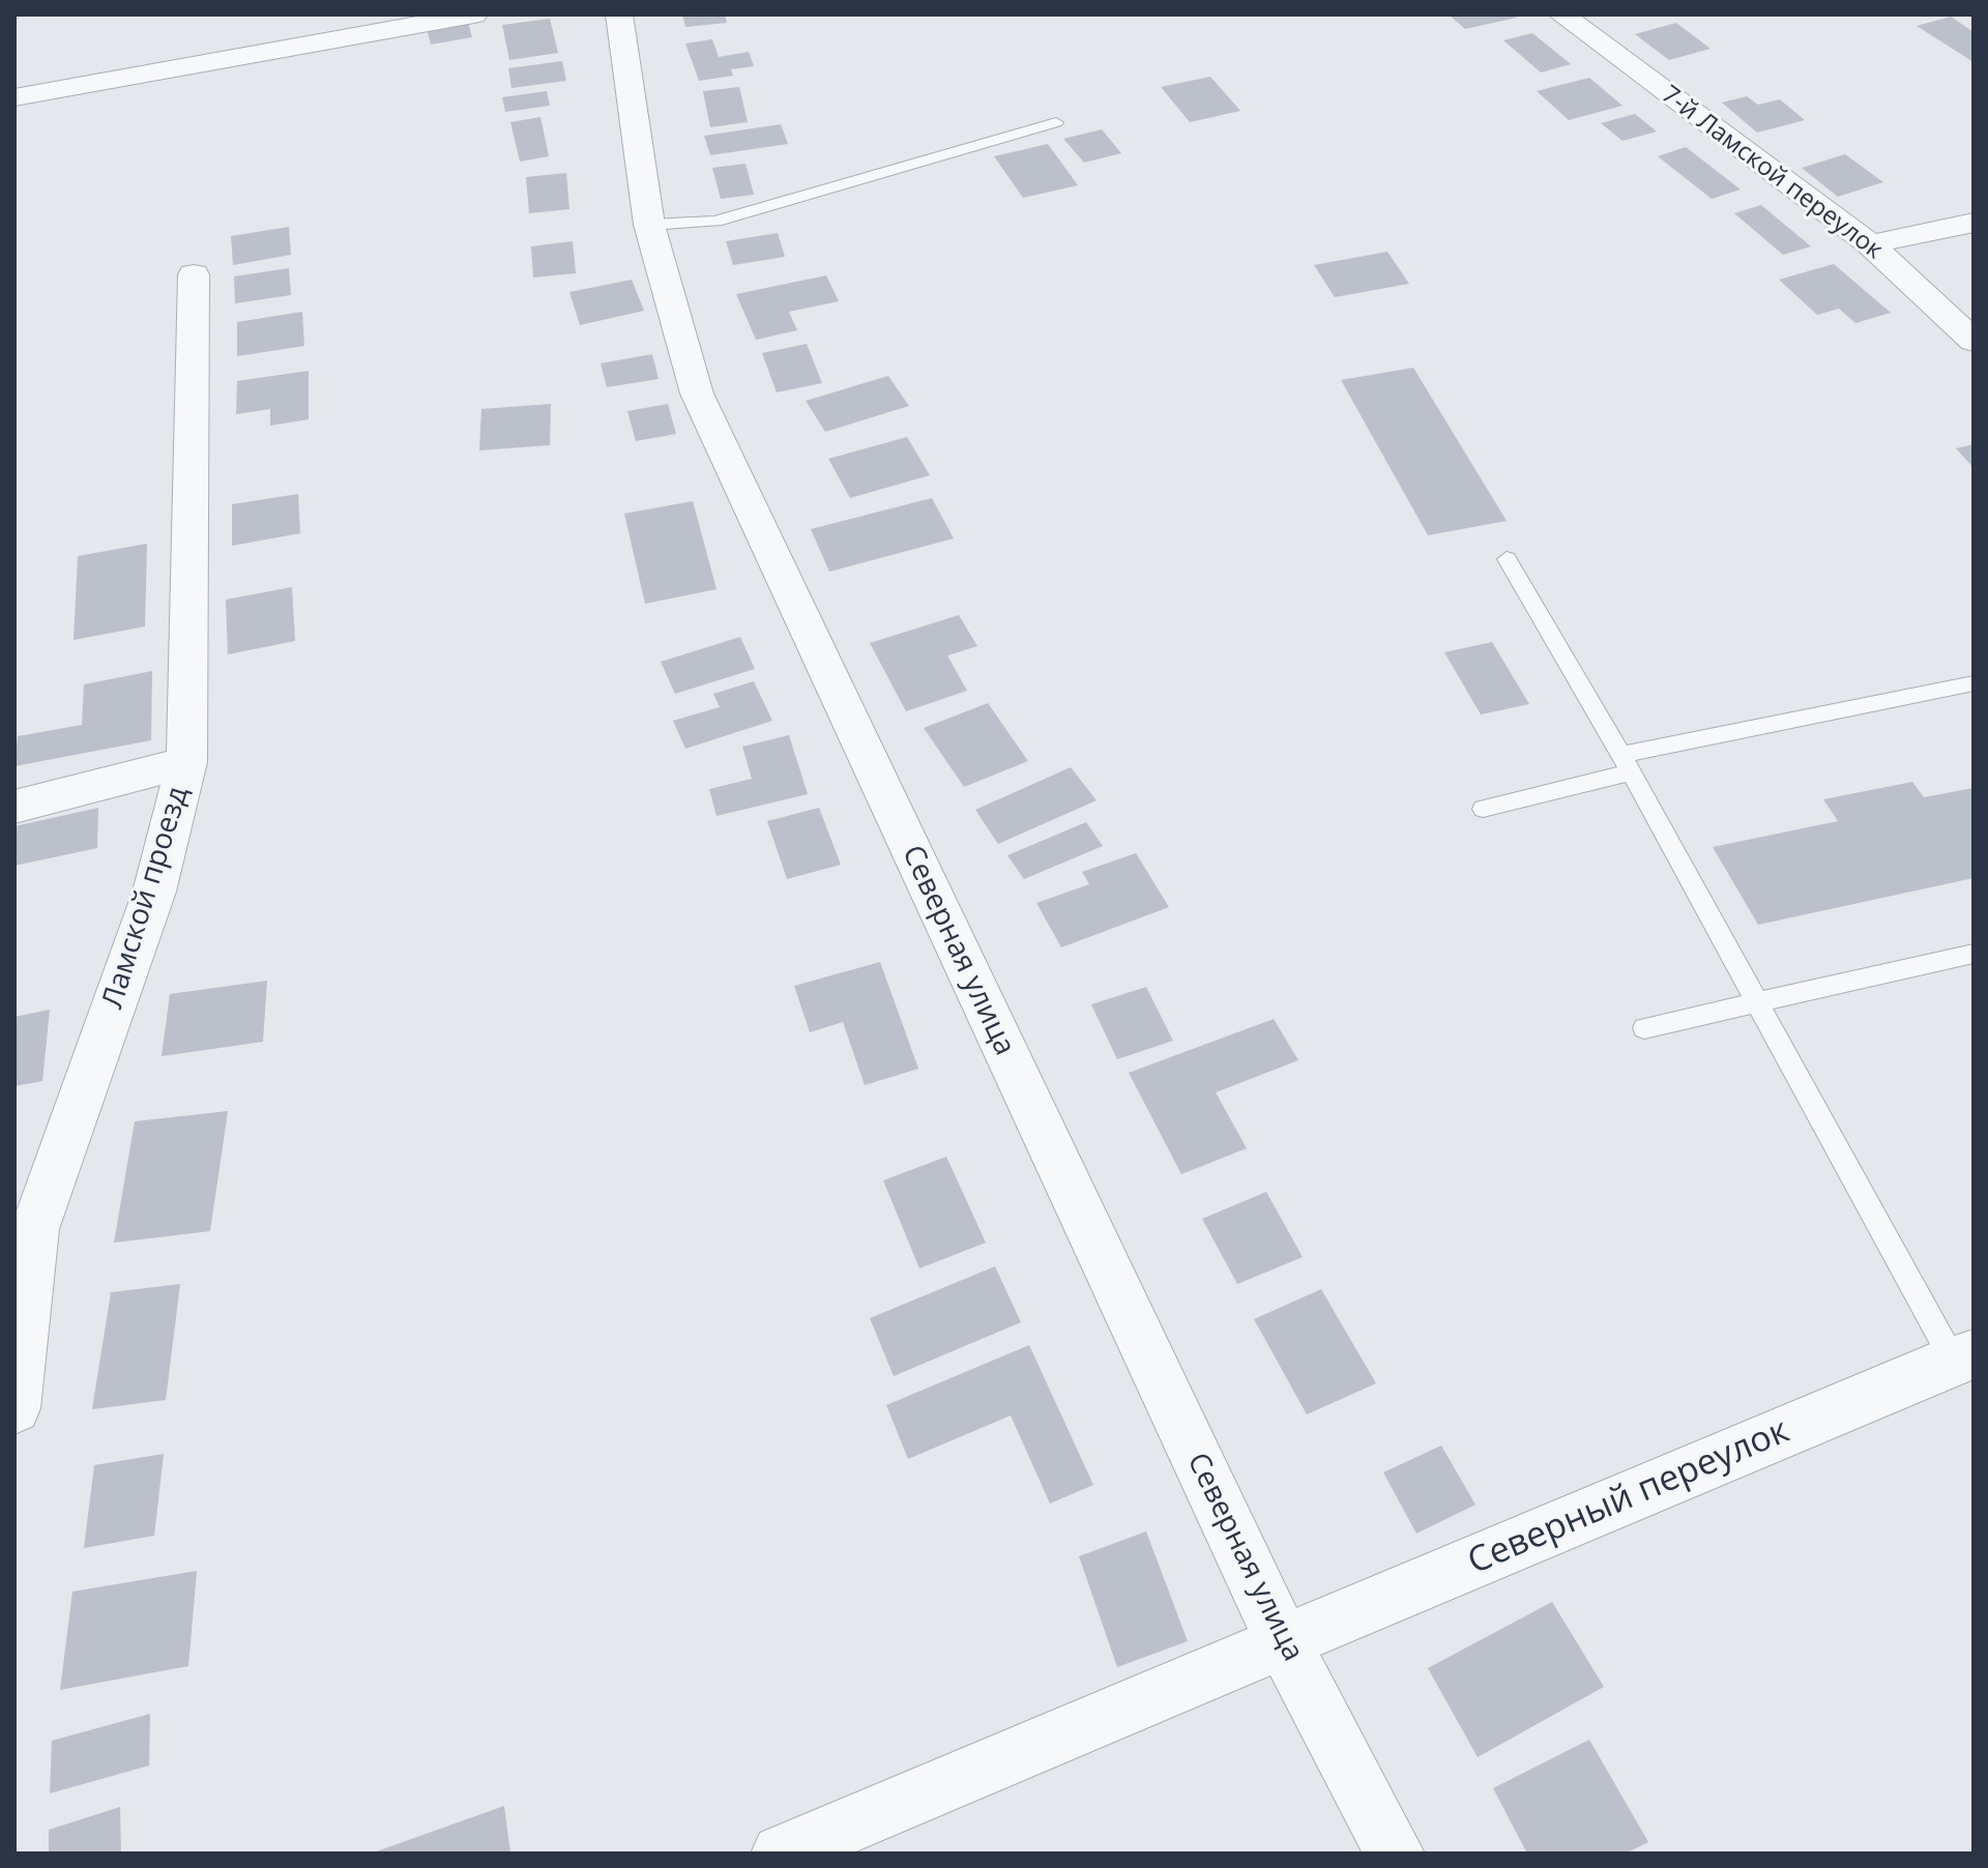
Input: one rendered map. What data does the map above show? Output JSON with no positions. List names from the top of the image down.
{
  "streets": {
    "street": [
      "7-й Ламской переулок",
      "Ламской проезд",
      "Северная улица",
      "Северный переулок"
    ]
  },
  "crossings": [
    ["Северная улица", "Северный переулок"]
  ]
}
